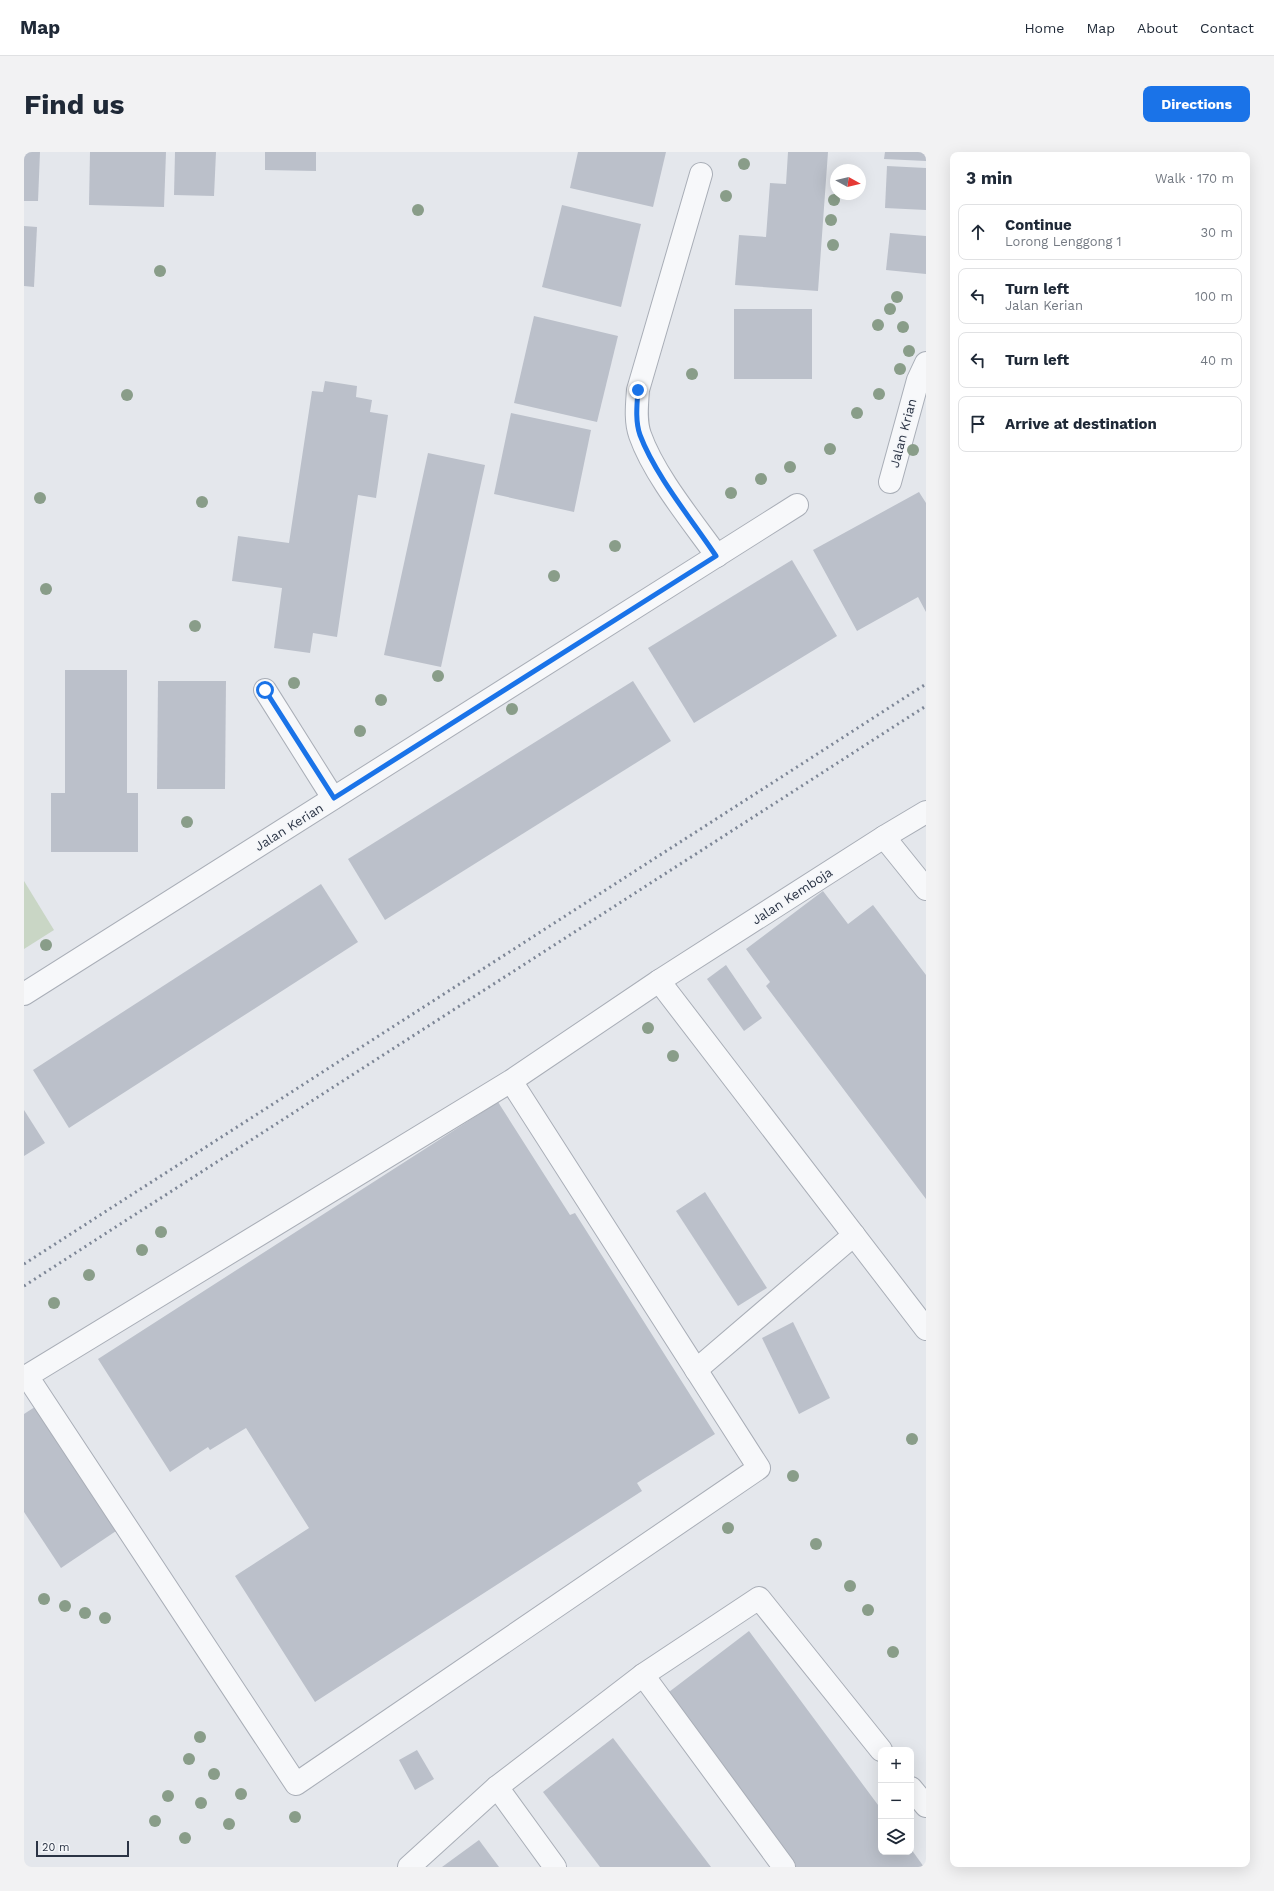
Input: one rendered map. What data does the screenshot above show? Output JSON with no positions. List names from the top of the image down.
{
  "streets": {
    "street": ["Jalan Krian", "Jalan Kerian", "Jalan Kemboja"]
  },
  "scale_bar": "20 m",
  "north": "right",
  "page": {
    "header": "Map",
    "nav": [
      "Home",
      "Map",
      "About",
      "Contact"
    ],
    "buttons": "Directions",
    "title": "Find us",
    "heading": ["3 min", "Walk · 170 m"],
    "list": [
      ["Continue", "Lorong Lenggong 1", "30 m"],
      ["Turn left", "Jalan Kerian", "100 m"],
      ["Turn left", "40 m"],
      "Arrive at destination"
    ],
    "map_buttons": ["+", "−"],
    "scale": "20 m"
  }
}
